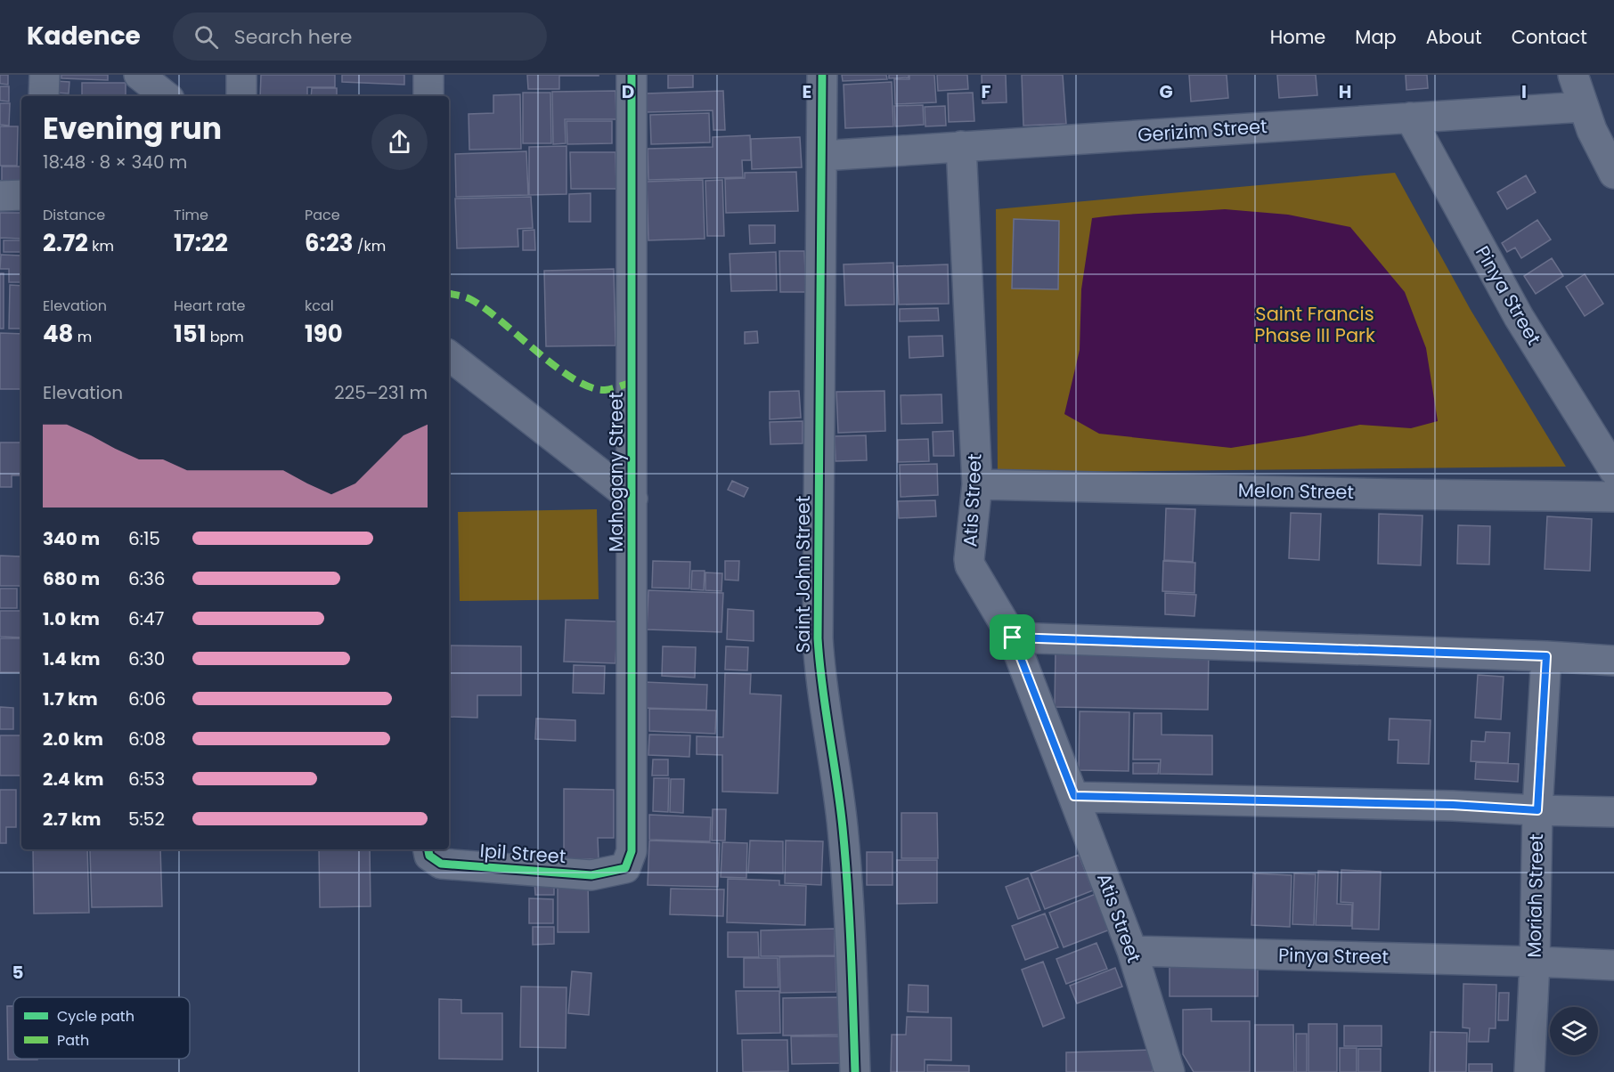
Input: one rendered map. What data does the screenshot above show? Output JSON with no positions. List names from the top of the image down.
{
  "streets": {
    "street": [
      "Gerizim Street",
      "Pinya Street",
      "Mahogany Street",
      "Melon Street",
      "Atis Street",
      "Saint John Street",
      "Ipil Street",
      "Moriah Street"
    ]
  },
  "crossings": [
    ["Gerizim Street", "Pinya Street"],
    ["Gerizim Street", "Atis Street"],
    ["Gerizim Street", "Saint John Street"],
    ["Pinya Street", "Atis Street"],
    ["Pinya Street", "Moriah Street"],
    ["Mahogany Street", "Ipil Street"],
    ["Melon Street", "Atis Street"]
  ],
  "parks": ["Saint Francis Phase III Park"],
  "legend": ["Cycle path", "Path"],
  "page": {
    "header": "Kadence",
    "search": "Search here",
    "nav": [
      "Home",
      "Map",
      "About",
      "Contact"
    ],
    "heading": ["Evening run", "18:48 · 8 × 340 m"],
    "stats": [
      ["Distance", "2.72 km"],
      ["Time", "17:22"],
      ["Pace", "6:23 /km"],
      ["Elevation", "48 m"],
      ["Heart rate", "151 bpm"],
      ["kcal", "190"]
    ],
    "chart": ["Elevation", "225–231 m"],
    "list": [
      {
        "name": "340 m",
        "note": "6:15"
      },
      {
        "name": "680 m",
        "note": "6:36"
      },
      {
        "name": "1.0 km",
        "note": "6:47"
      },
      {
        "name": "1.4 km",
        "note": "6:30"
      },
      {
        "name": "1.7 km",
        "note": "6:06"
      },
      {
        "name": "2.0 km",
        "note": "6:08"
      },
      {
        "name": "2.4 km",
        "note": "6:53"
      },
      {
        "name": "2.7 km",
        "note": "5:52"
      }
    ]
  },
  "grid": {
    "columns": [
      "D",
      "E",
      "F",
      "G",
      "H",
      "I"
    ],
    "rows": ["5"]
  }
}
